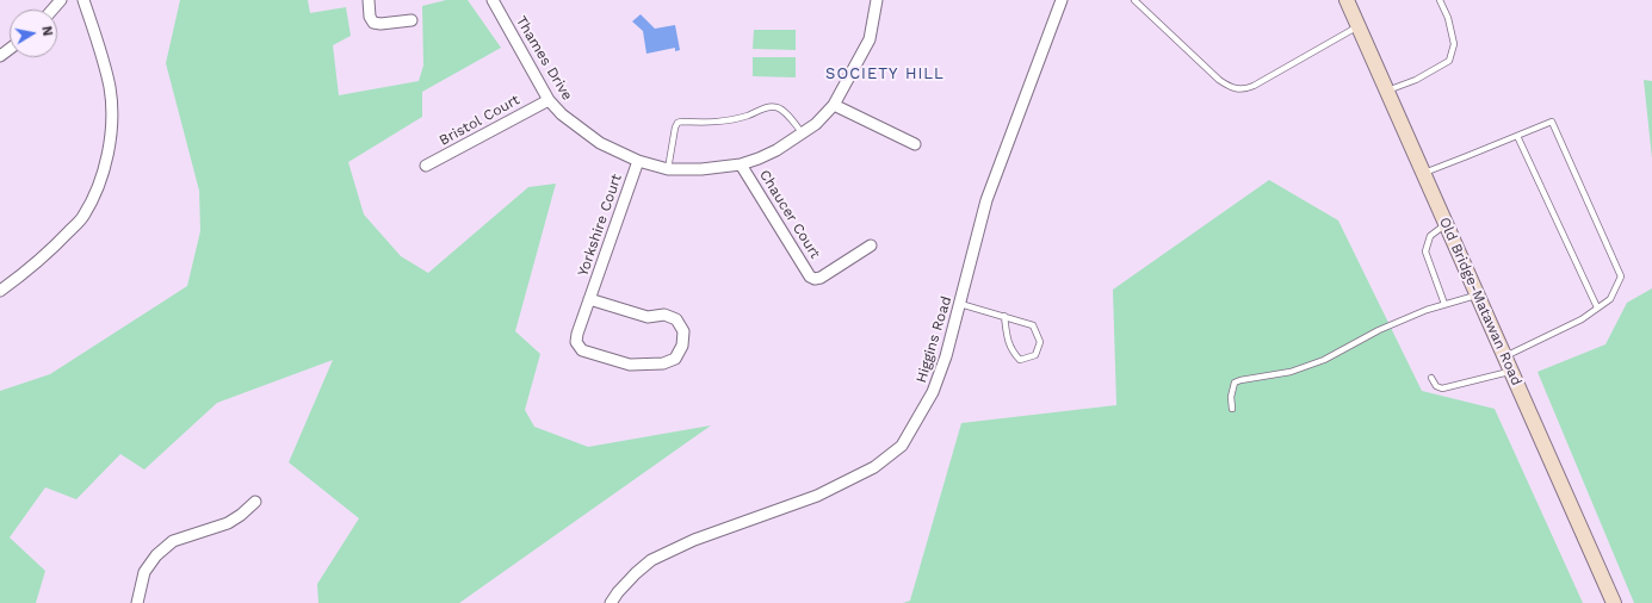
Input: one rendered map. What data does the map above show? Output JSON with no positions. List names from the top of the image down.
{
  "streets": {
    "main road": ["Old Bridge-Matawan Road"],
    "street": [
      "Thames Drive",
      "Bristol Court",
      "Chaucer Court",
      "Yorkshire Court",
      "Higgins Road"
    ]
  },
  "crossings": [
    ["Thames Drive", "Bristol Court"],
    ["Thames Drive", "Chaucer Court"],
    ["Thames Drive", "Yorkshire Court"]
  ],
  "districts": ["SOCIETY HILL"],
  "north": "right"
}
